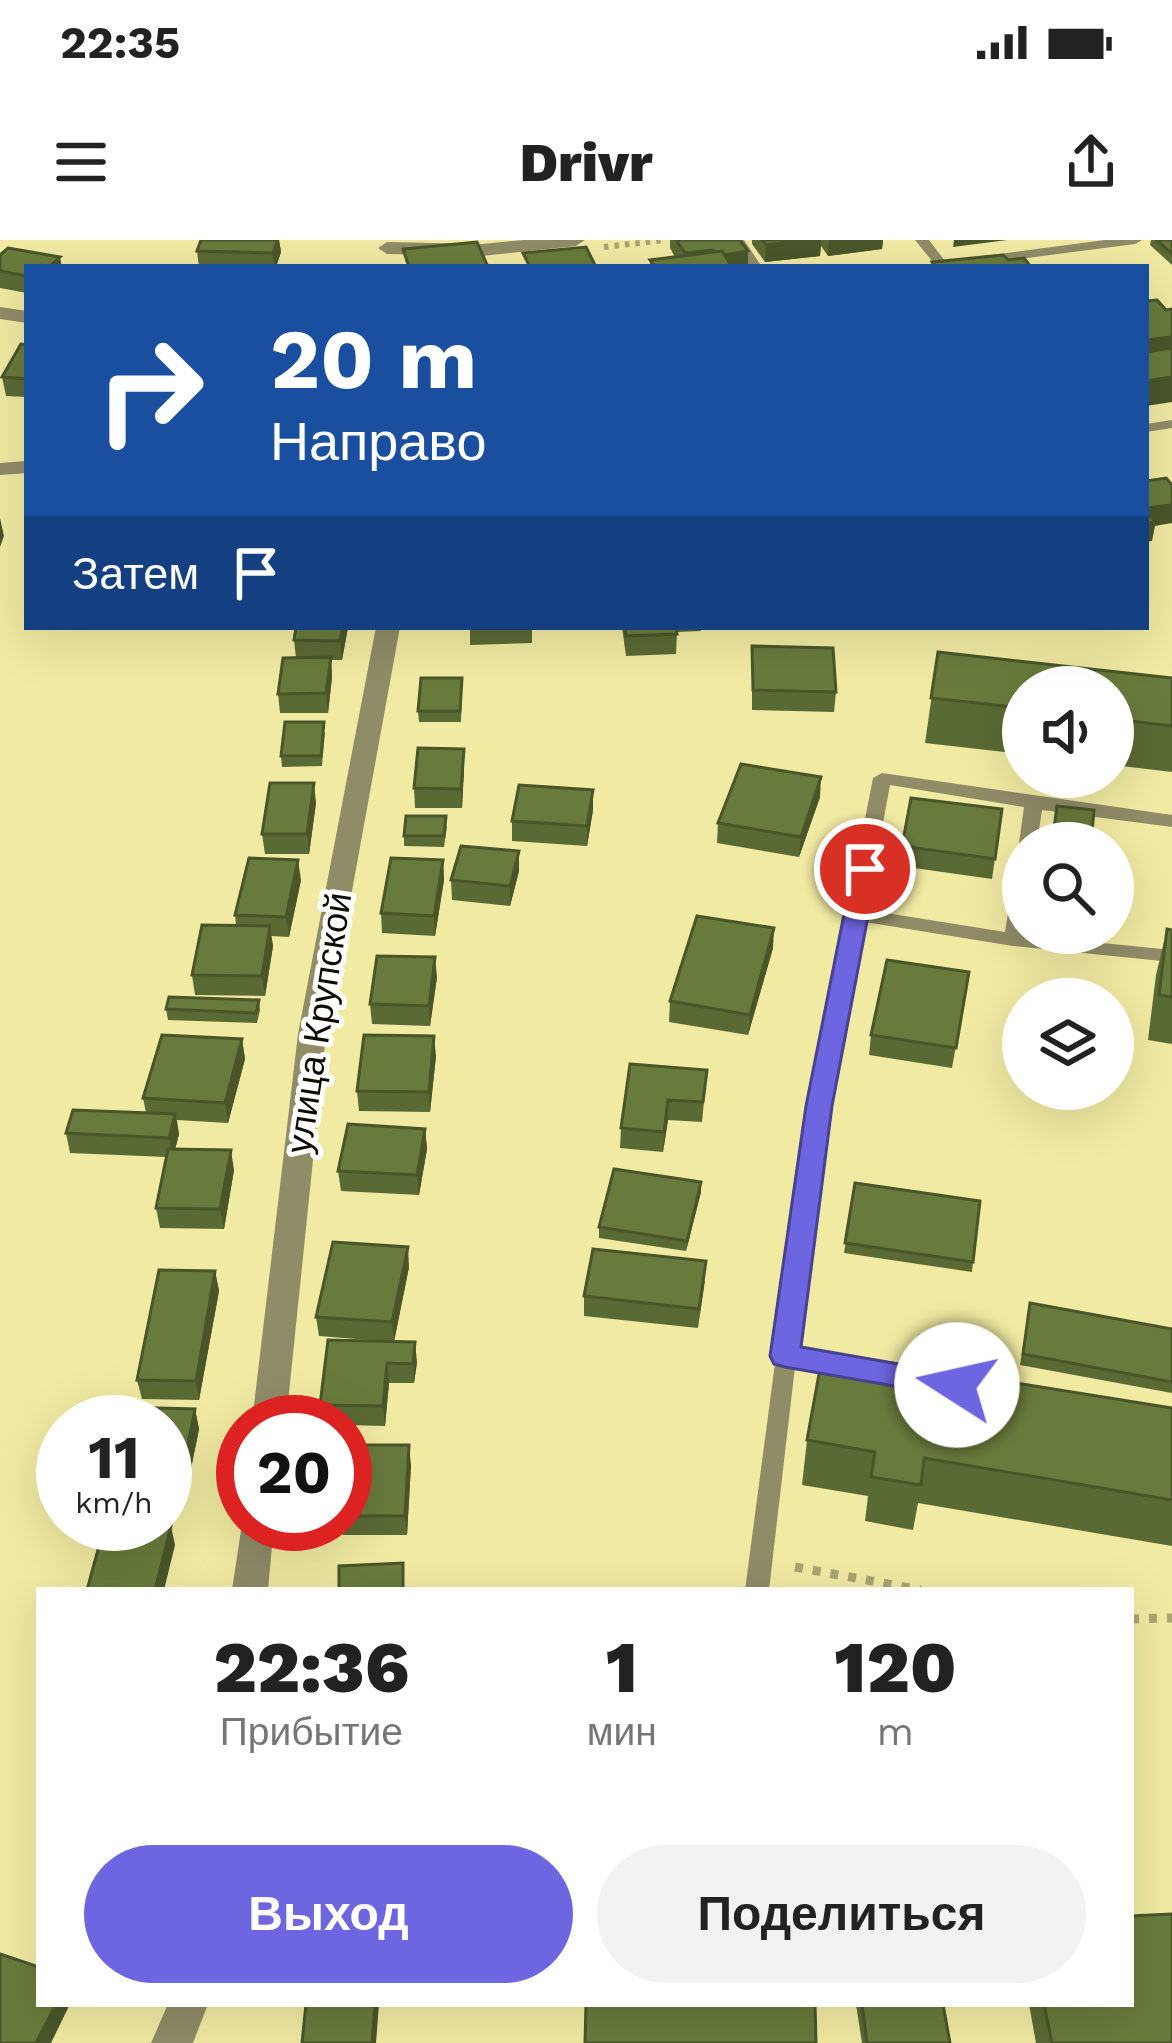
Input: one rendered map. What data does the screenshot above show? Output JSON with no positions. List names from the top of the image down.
{
  "streets": {
    "street": ["улица Крупской"]
  },
  "page": {
    "status": "22:35",
    "header": "Drivr",
    "turn": ["20 m", "Направо"],
    "then": "Затем",
    "speed": "11 km/h",
    "limit": "20",
    "eta": [
      "22:36",
      "Прибытие",
      "1",
      "мин",
      "120",
      "m"
    ],
    "buttons": ["Выход", "Поделиться"]
  }
}
